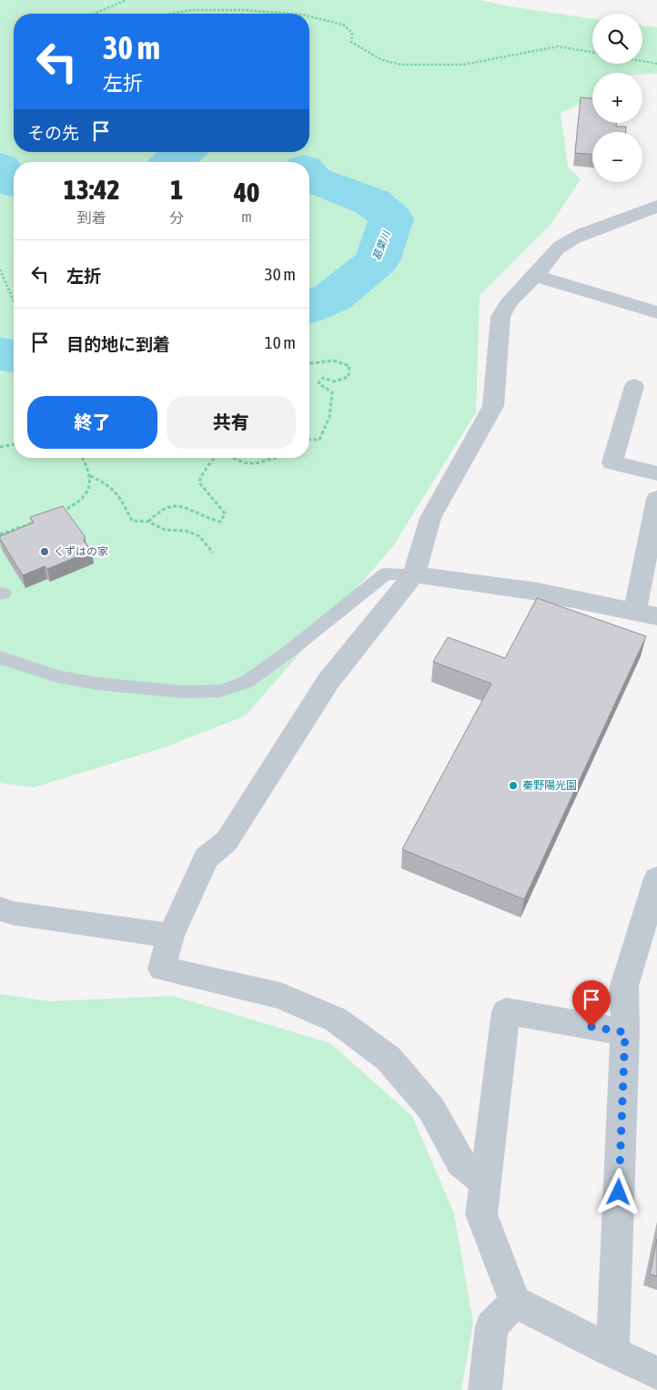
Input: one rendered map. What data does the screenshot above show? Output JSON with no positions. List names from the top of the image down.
{
  "water": ["葛葉川"],
  "places": ["くずはの家", "秦野陽光園"],
  "page": {
    "map_buttons": ["+", "−"],
    "turn": ["30 m", "左折"],
    "then": "その先",
    "eta": [
      "13:42",
      "到着",
      "1",
      "分",
      "40",
      "m"
    ],
    "list": [
      {
        "name": "左折",
        "value": "30 m"
      },
      {
        "name": "目的地に到着",
        "value": "10 m"
      }
    ],
    "buttons": ["終了", "共有"]
  }
}
